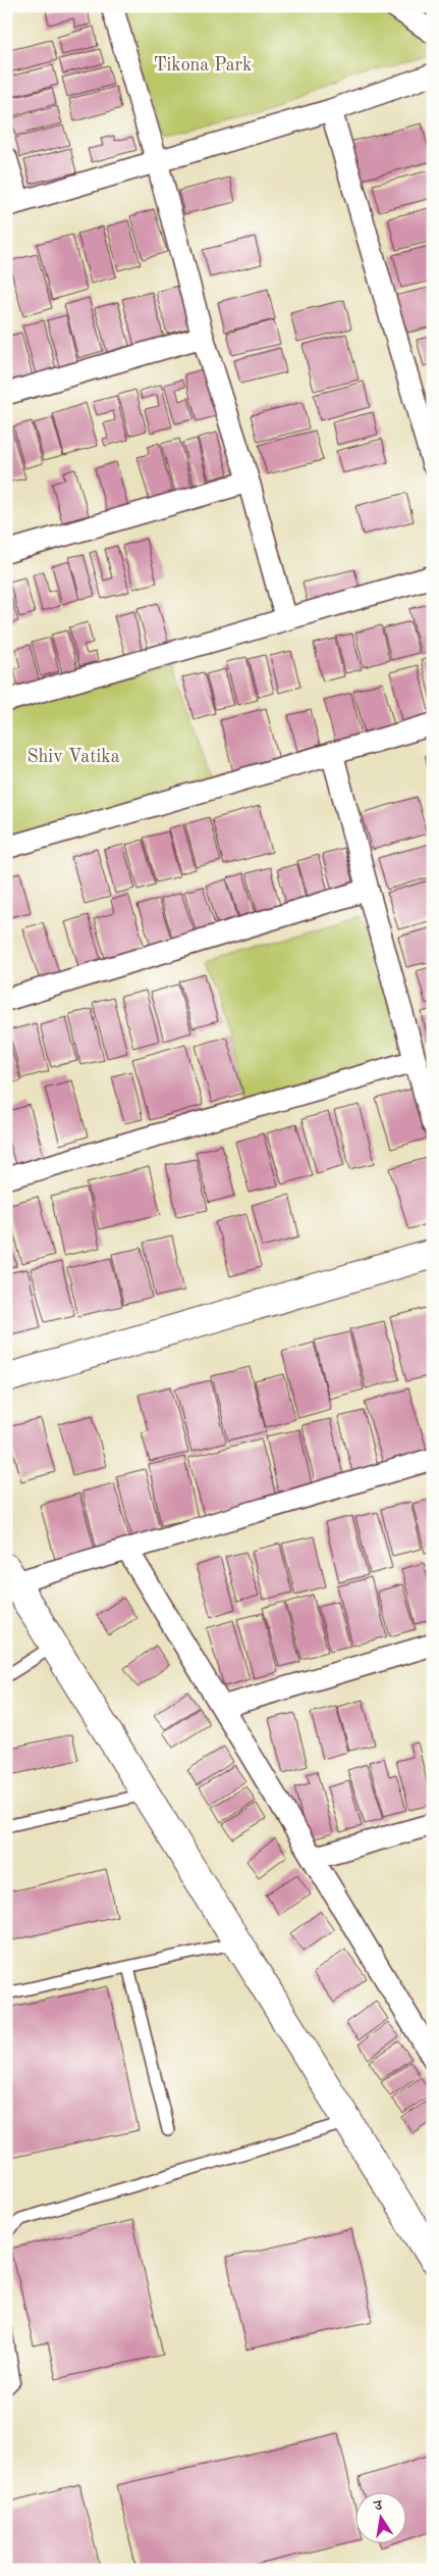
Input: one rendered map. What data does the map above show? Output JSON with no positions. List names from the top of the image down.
{
  "parks": ["Tikona Park", "Shiv Vatika"],
  "north": "top"
}
